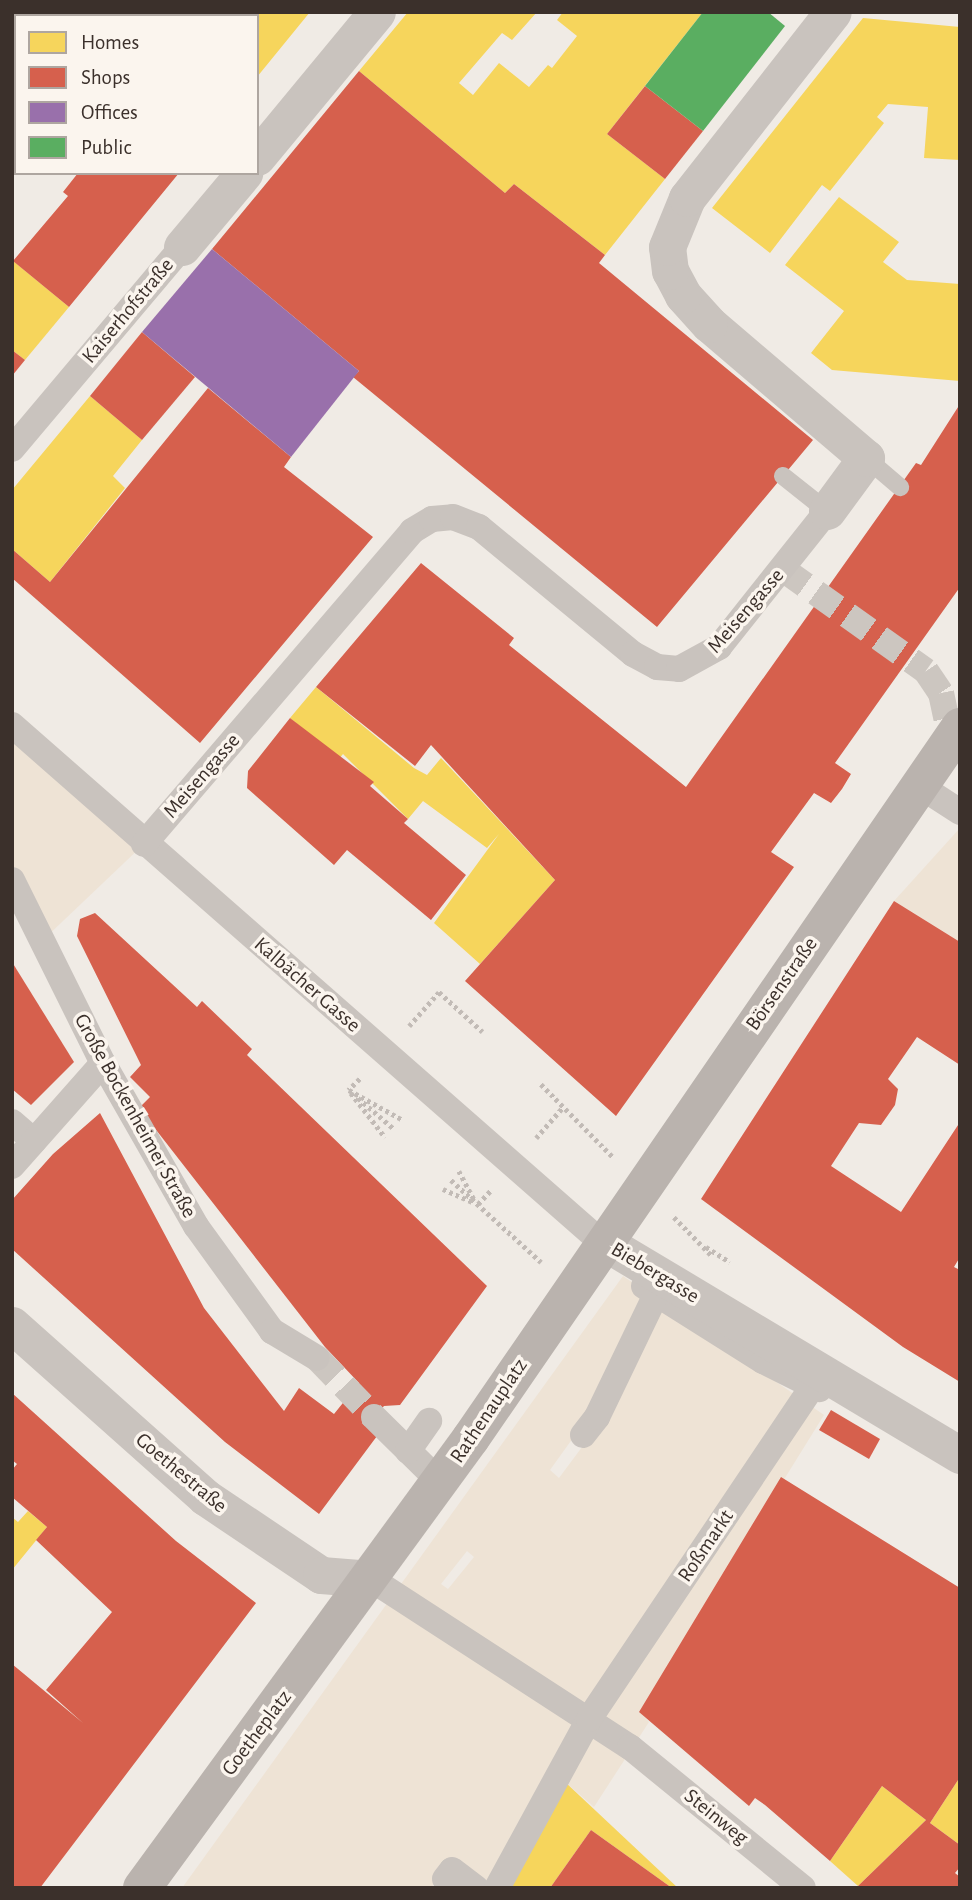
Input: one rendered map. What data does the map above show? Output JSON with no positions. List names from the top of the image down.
{
  "streets": {
    "main road": ["Börsenstraße", "Rathenauplatz", "Goetheplatz"],
    "street": [
      "Kaiserhofstraße",
      "Meisengasse",
      "Kalbächer Gasse",
      "Große Bockenheimer Straße",
      "Biebergasse",
      "Goethestraße",
      "Roßmarkt",
      "Steinweg"
    ]
  },
  "crossings": [
    ["Meisengasse", "Kalbächer Gasse"],
    ["Börsenstraße", "Kalbächer Gasse"],
    ["Börsenstraße", "Biebergasse"],
    ["Börsenstraße", "Rathenauplatz"],
    ["Kalbächer Gasse", "Biebergasse"],
    ["Kalbächer Gasse", "Rathenauplatz"],
    ["Biebergasse", "Rathenauplatz"],
    ["Biebergasse", "Roßmarkt"],
    ["Rathenauplatz", "Goethestraße"],
    ["Rathenauplatz", "Goetheplatz"],
    ["Goethestraße", "Goetheplatz"],
    ["Roßmarkt", "Steinweg"]
  ],
  "legend": [
    "Homes",
    "Shops",
    "Offices",
    "Public"
  ]
}
